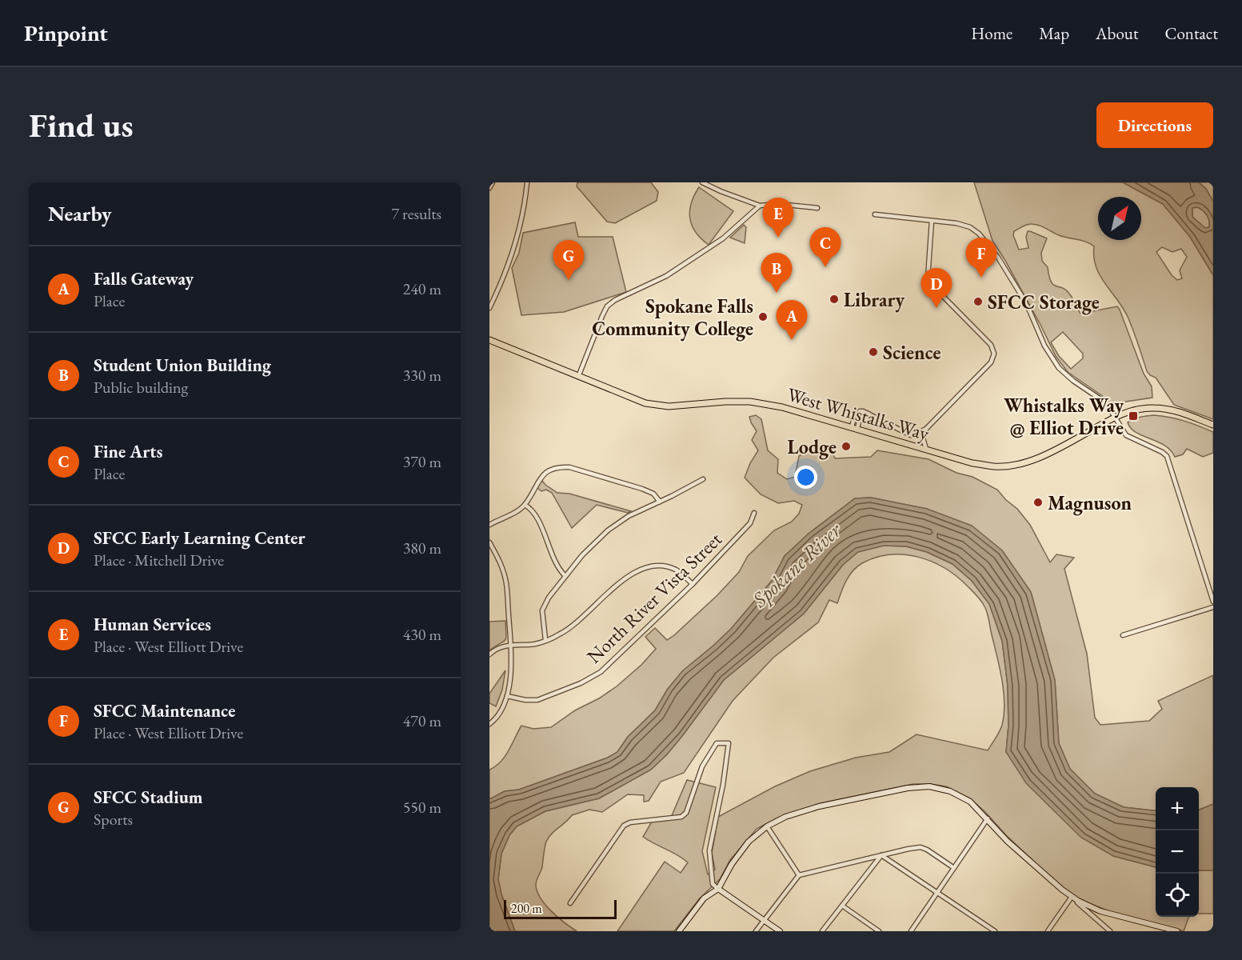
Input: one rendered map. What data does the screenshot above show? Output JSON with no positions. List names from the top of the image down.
{
  "streets": {
    "main road": ["West Whistalks Way"],
    "street": ["North River Vista Street"]
  },
  "water": ["Spokane River"],
  "places": {
    "other": [
      "Library",
      "SFCC Storage",
      "Spokane Falls Community College",
      "Science",
      "Lodge",
      "Magnuson"
    ],
    "transit": ["Whistalks Way @ Elliot Drive"]
  },
  "scale_bar": "200 m",
  "north": "top right",
  "page": {
    "header": "Pinpoint",
    "nav": [
      "Home",
      "Map",
      "About",
      "Contact"
    ],
    "buttons": "Directions",
    "title": "Find us",
    "heading": ["Nearby", "7 results"],
    "pins": [
      "E",
      "C",
      "F",
      "G",
      "B",
      "D",
      "A"
    ],
    "list": [
      {
        "mark": "A",
        "name": "Falls Gateway",
        "note": "Place",
        "value": "240 m"
      },
      {
        "mark": "B",
        "name": "Student Union Building",
        "note": "Public building",
        "value": "330 m"
      },
      {
        "mark": "C",
        "name": "Fine Arts",
        "note": "Place",
        "value": "370 m"
      },
      {
        "mark": "D",
        "name": "SFCC Early Learning Center",
        "note": "Place · Mitchell Drive",
        "value": "380 m"
      },
      {
        "mark": "E",
        "name": "Human Services",
        "note": "Place · West Elliott Drive",
        "value": "430 m"
      },
      {
        "mark": "F",
        "name": "SFCC Maintenance",
        "note": "Place · West Elliott Drive",
        "value": "470 m"
      },
      {
        "mark": "G",
        "name": "SFCC Stadium",
        "note": "Sports",
        "value": "550 m"
      }
    ],
    "map_buttons": ["+", "−"],
    "scale": "200 m"
  }
}
